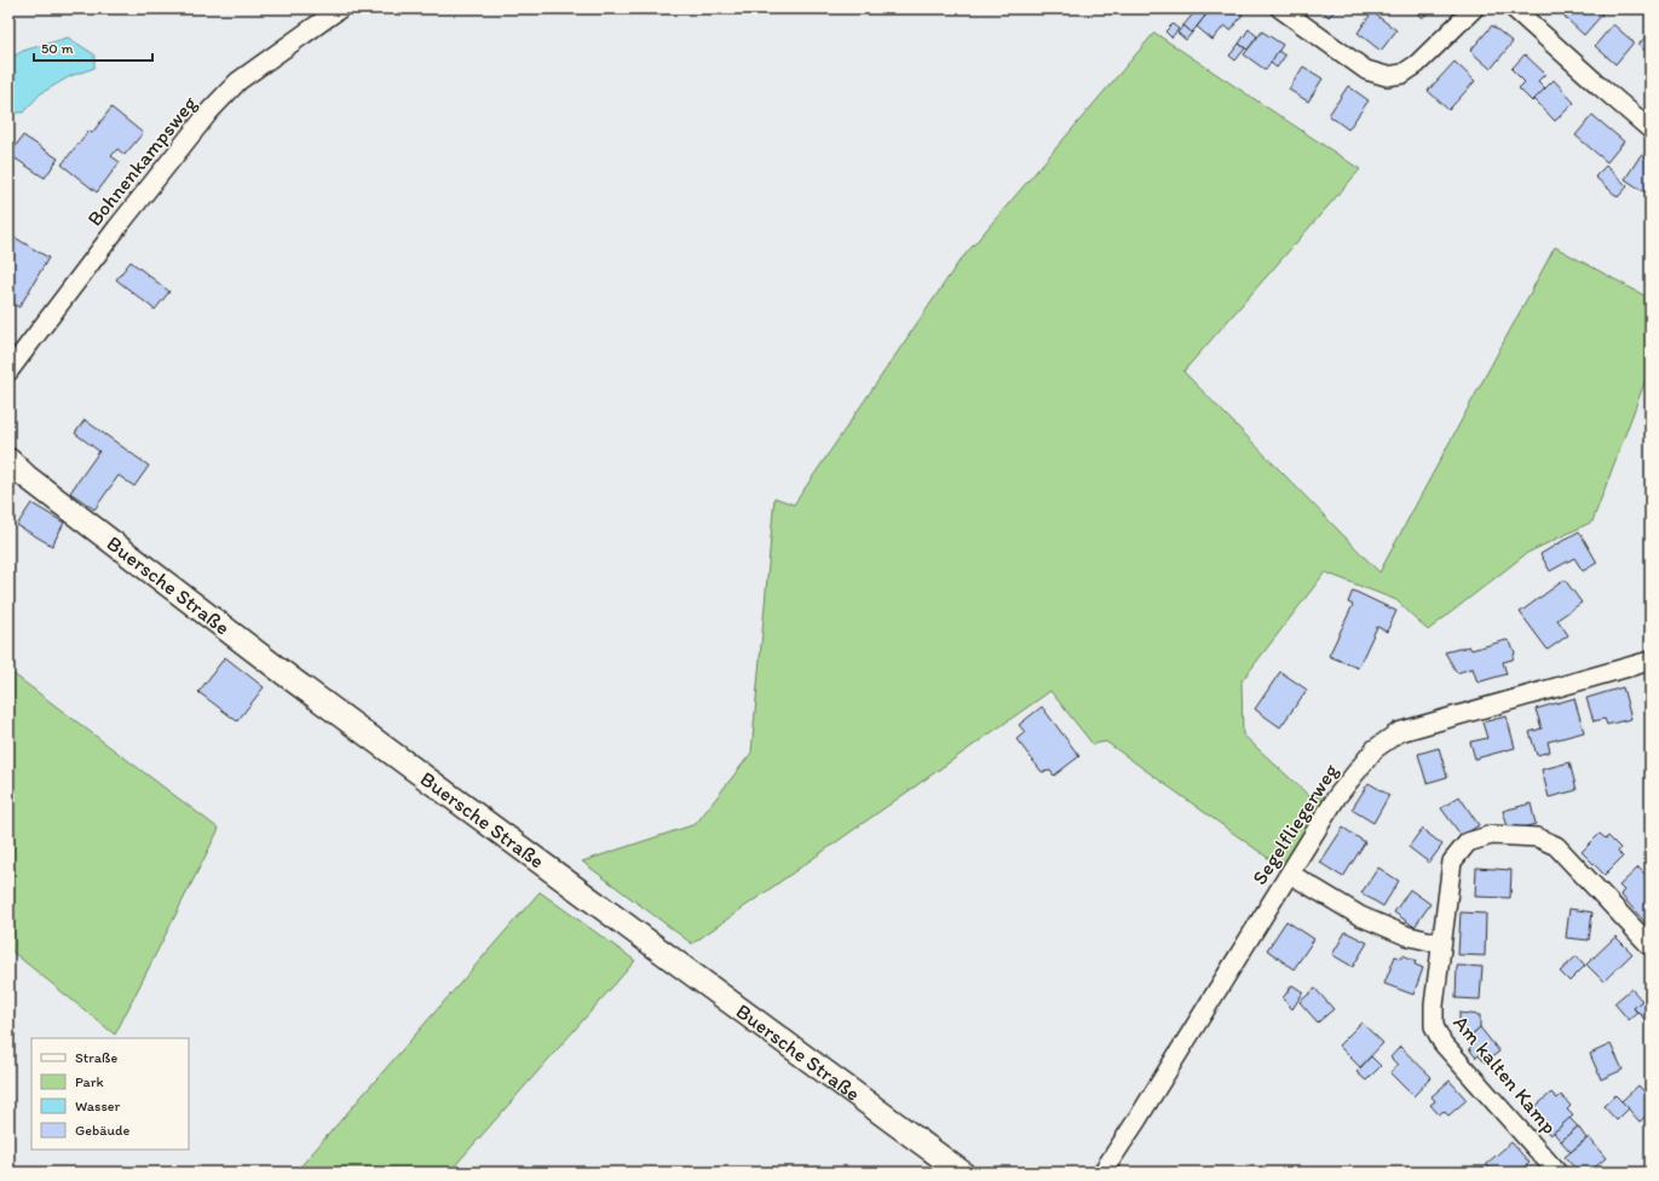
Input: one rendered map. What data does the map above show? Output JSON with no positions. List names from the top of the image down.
{
  "streets": {
    "main road": ["Buersche Straße"],
    "street": ["Bohnenkampsweg", "Segelfliegerweg", "Am kalten Kamp"]
  },
  "legend": [
    "Straße",
    "Park",
    "Wasser",
    "Gebäude"
  ],
  "scale_bar": "50 m"
}
